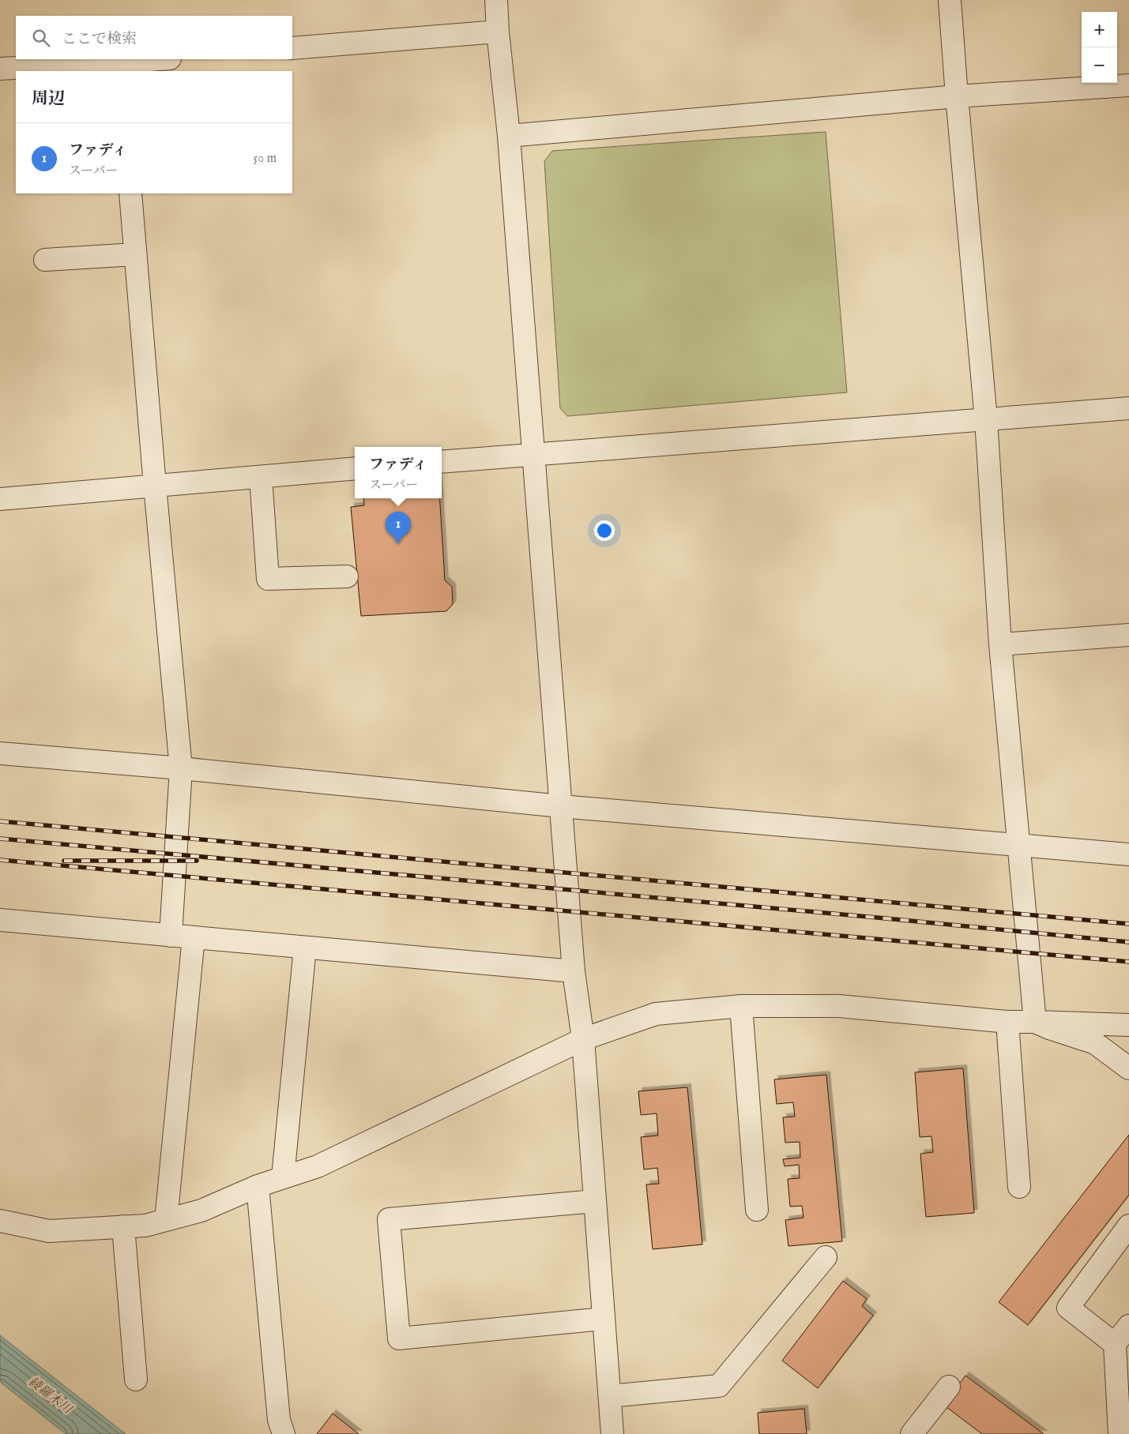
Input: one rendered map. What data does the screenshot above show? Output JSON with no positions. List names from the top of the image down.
{
  "water": ["綾羅木川"],
  "page": {
    "map_buttons": ["+", "−"],
    "search": "ここで検索",
    "heading": "周辺",
    "list": [
      {
        "mark": "1",
        "name": "ファディ",
        "note": "スーパー",
        "value": "50 m"
      }
    ],
    "popup": ["ファディ", "スーパー"],
    "pins": "1"
  }
}
